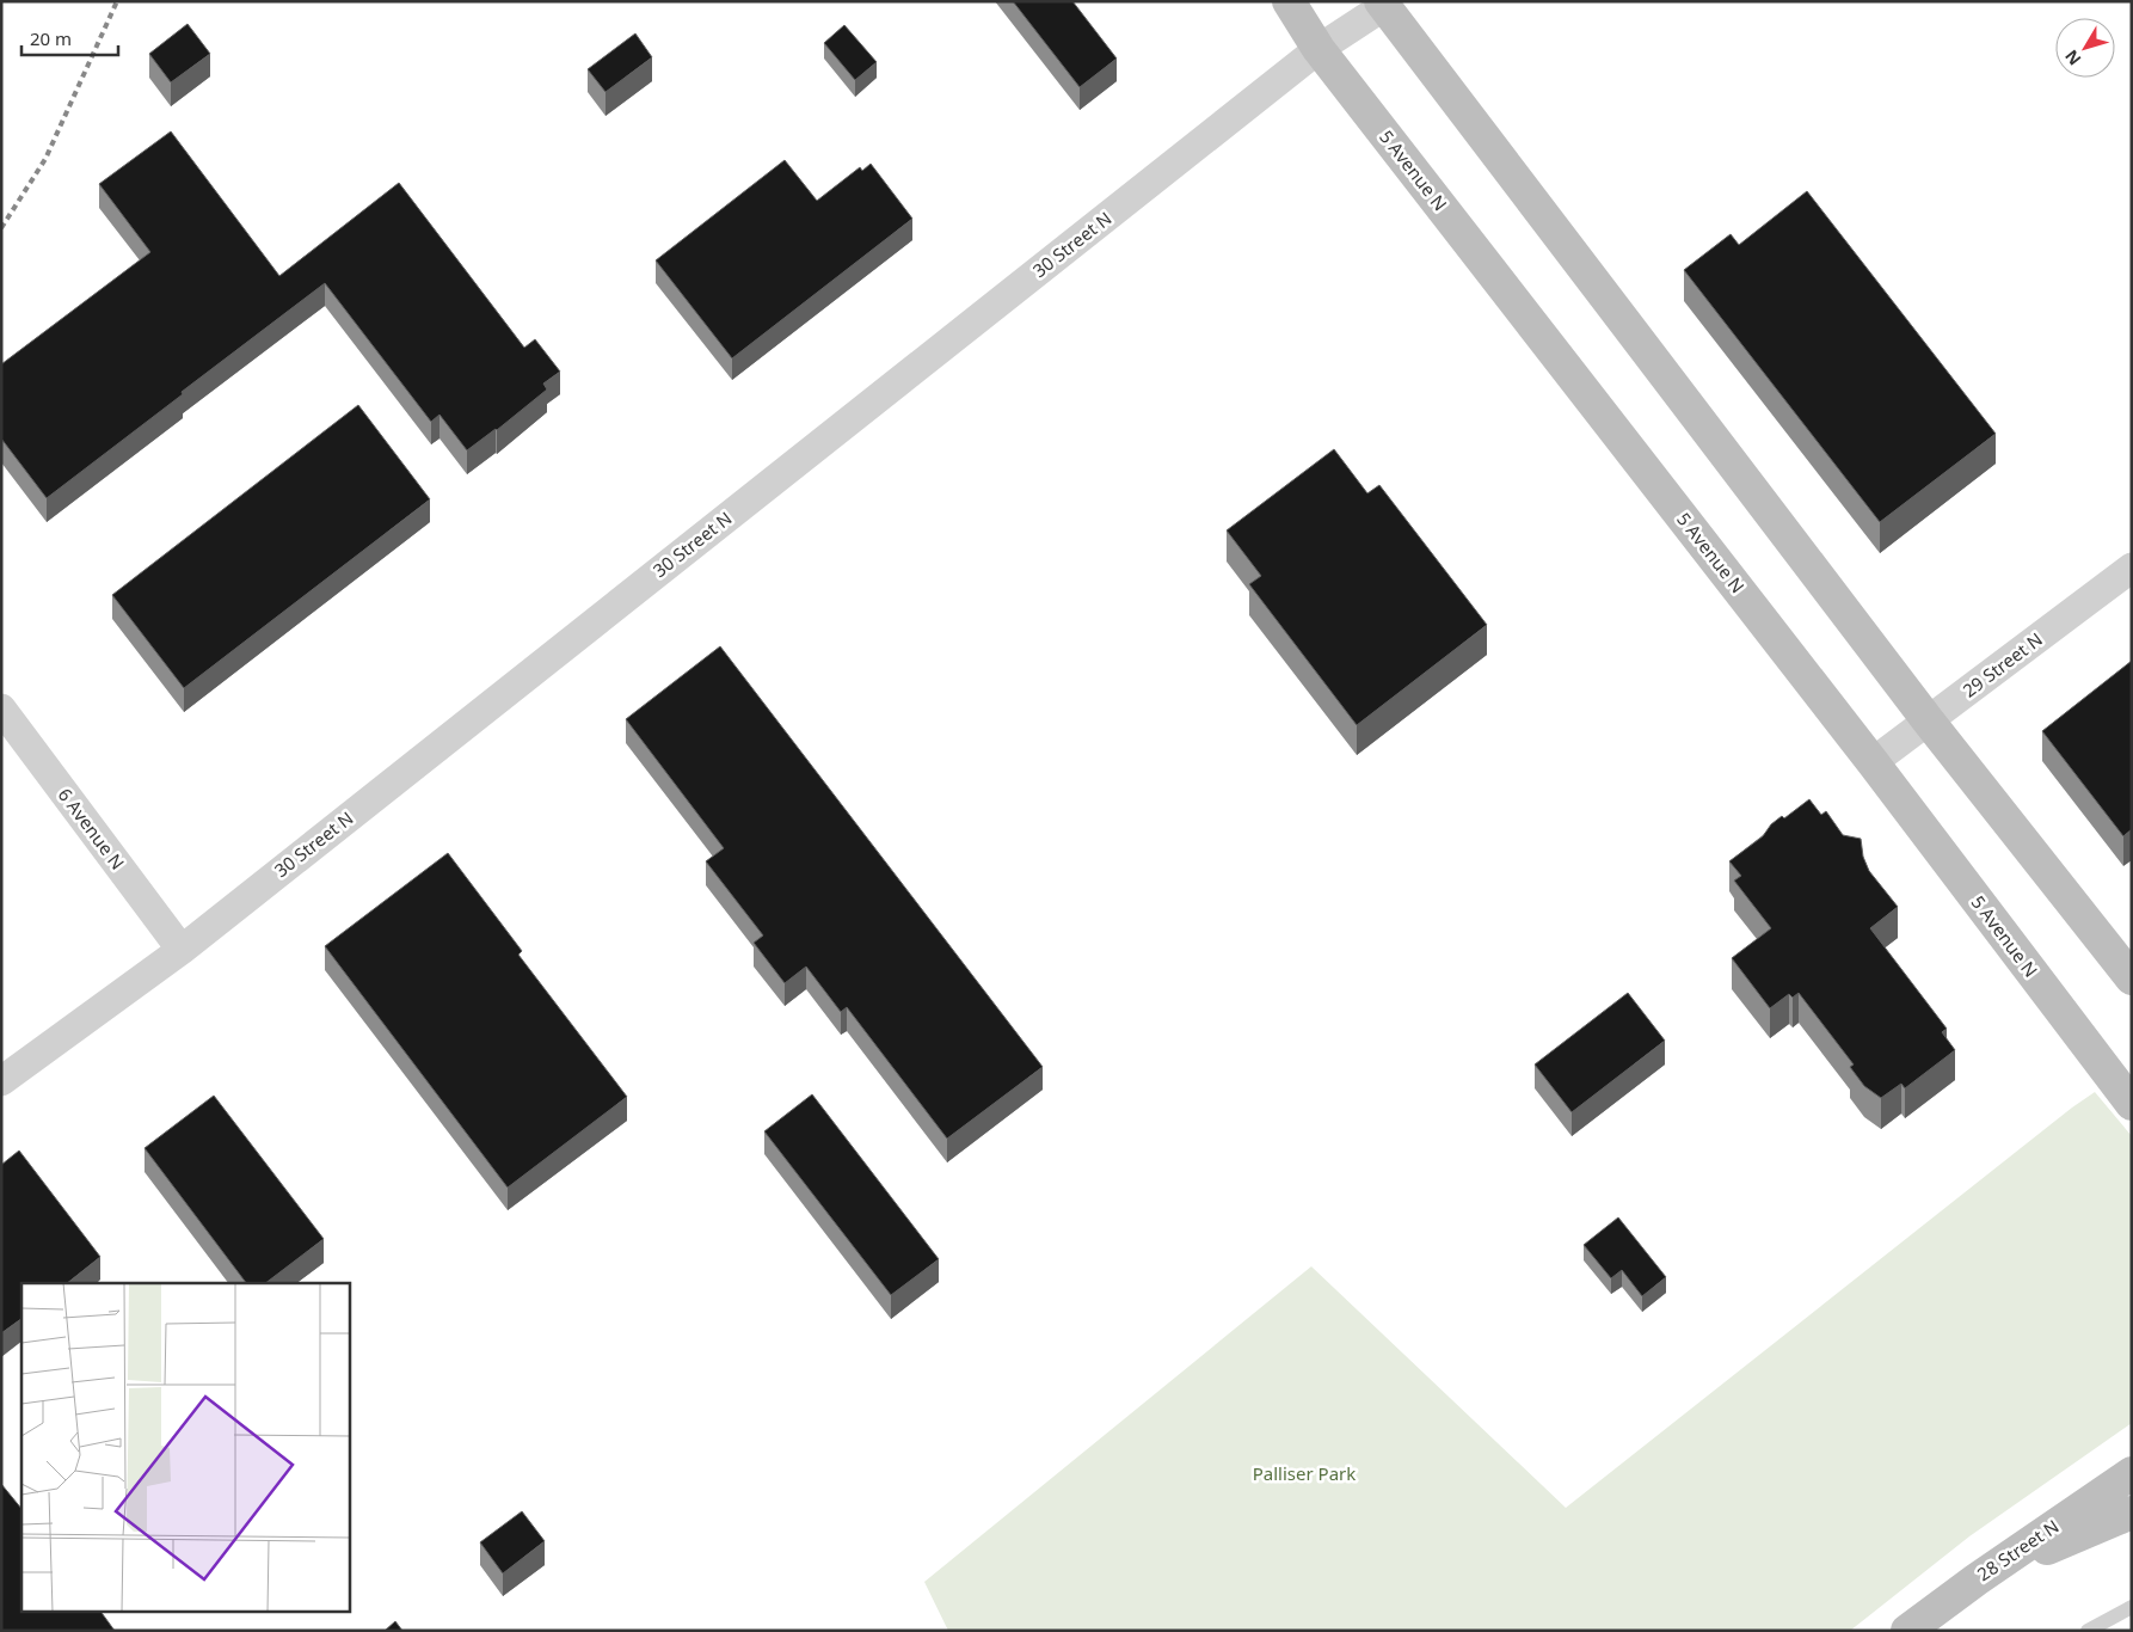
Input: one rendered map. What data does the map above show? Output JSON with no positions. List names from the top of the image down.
{
  "streets": {
    "main road": ["5 Avenue N", "28 Street N"],
    "street": ["30 Street N", "29 Street N", "6 Avenue N"]
  },
  "crossings": [
    ["5 Avenue N", "30 Street N"],
    ["5 Avenue N", "29 Street N"],
    ["30 Street N", "6 Avenue N"]
  ],
  "parks": ["Palliser Park"],
  "scale_bar": "20 m",
  "north": "bottom left"
}
